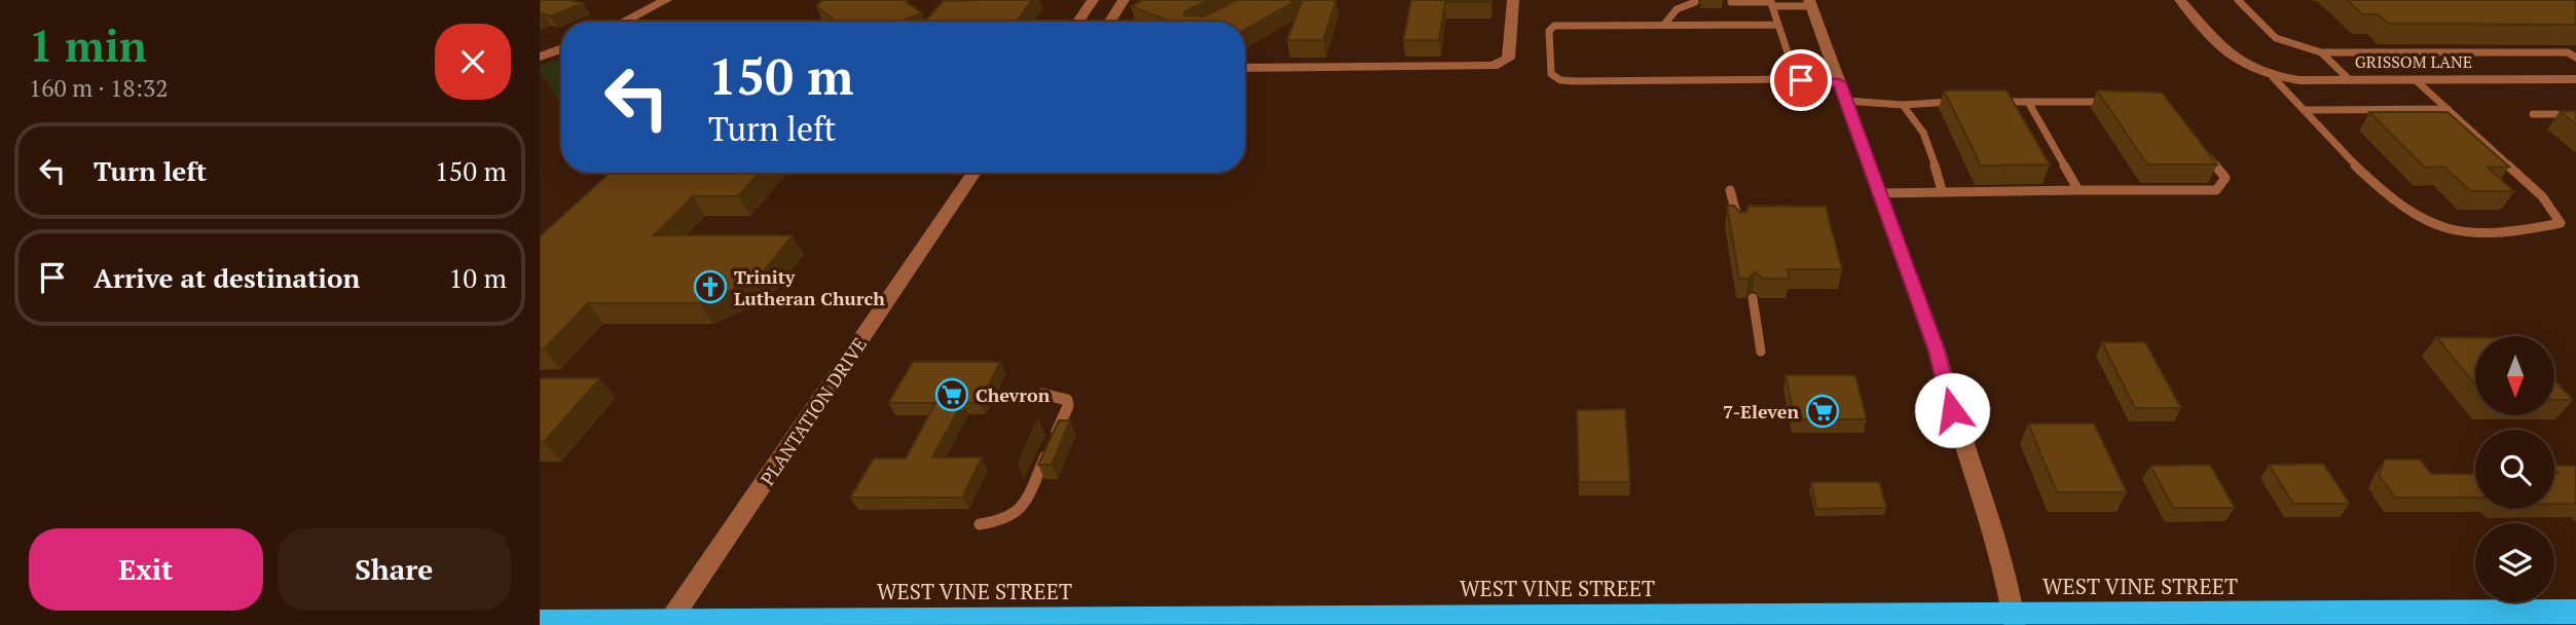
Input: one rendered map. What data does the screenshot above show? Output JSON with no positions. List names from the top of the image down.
{
  "streets": {
    "highway": ["WEST VINE STREET"],
    "street": ["GRISSOM LANE", "PLANTATION DRIVE"]
  },
  "crossings": [
    ["PLANTATION DRIVE", "WEST VINE STREET"]
  ],
  "places": {
    "church": ["Trinity Lutheran Church"],
    "supermarket": ["Chevron", "7-Eleven"]
  },
  "north": "bottom",
  "page": {
    "heading": ["1 min", "160 m · 18:32"],
    "turn": ["150 m", "Turn left"],
    "list": [
      {
        "name": "Turn left",
        "value": "150 m"
      },
      {
        "name": "Arrive at destination",
        "value": "10 m"
      }
    ],
    "buttons": ["Exit", "Share"]
  }
}
